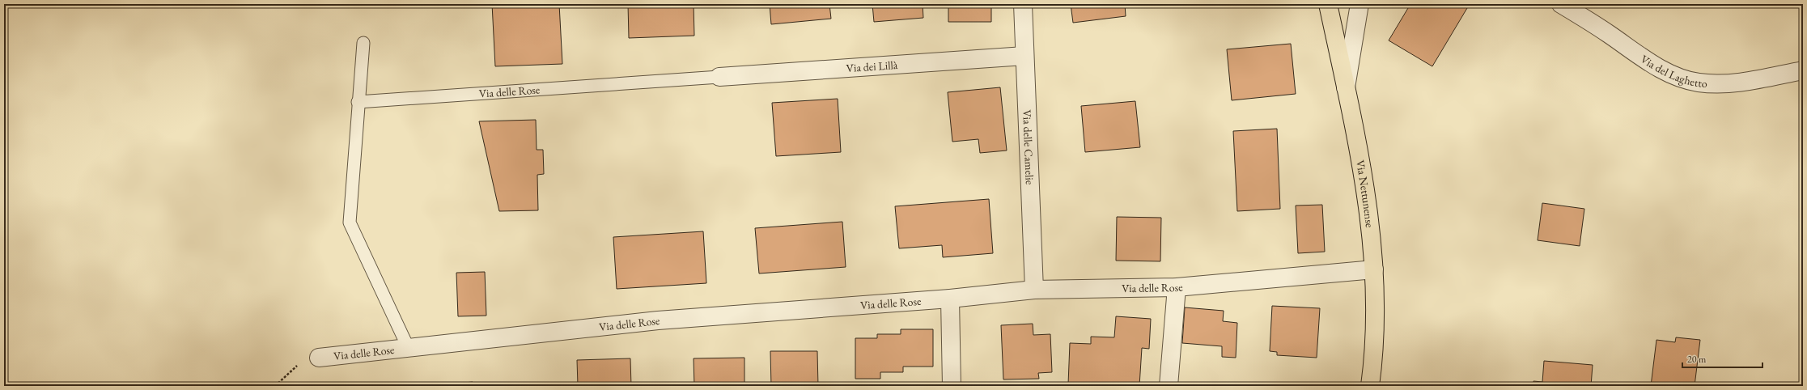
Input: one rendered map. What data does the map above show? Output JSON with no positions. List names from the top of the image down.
{
  "streets": {
    "main road": ["Via Nettunense"],
    "street": [
      "Via dei Lillà",
      "Via del Laghetto",
      "Via delle Rose",
      "Via delle Camelie"
    ]
  },
  "crossings": [
    ["Via dei Lillà", "Via delle Rose"],
    ["Via dei Lillà", "Via delle Camelie"],
    ["Via delle Rose", "Via delle Camelie"],
    ["Via delle Rose", "Via Nettunense"]
  ],
  "scale_bar": "20 m"
}
